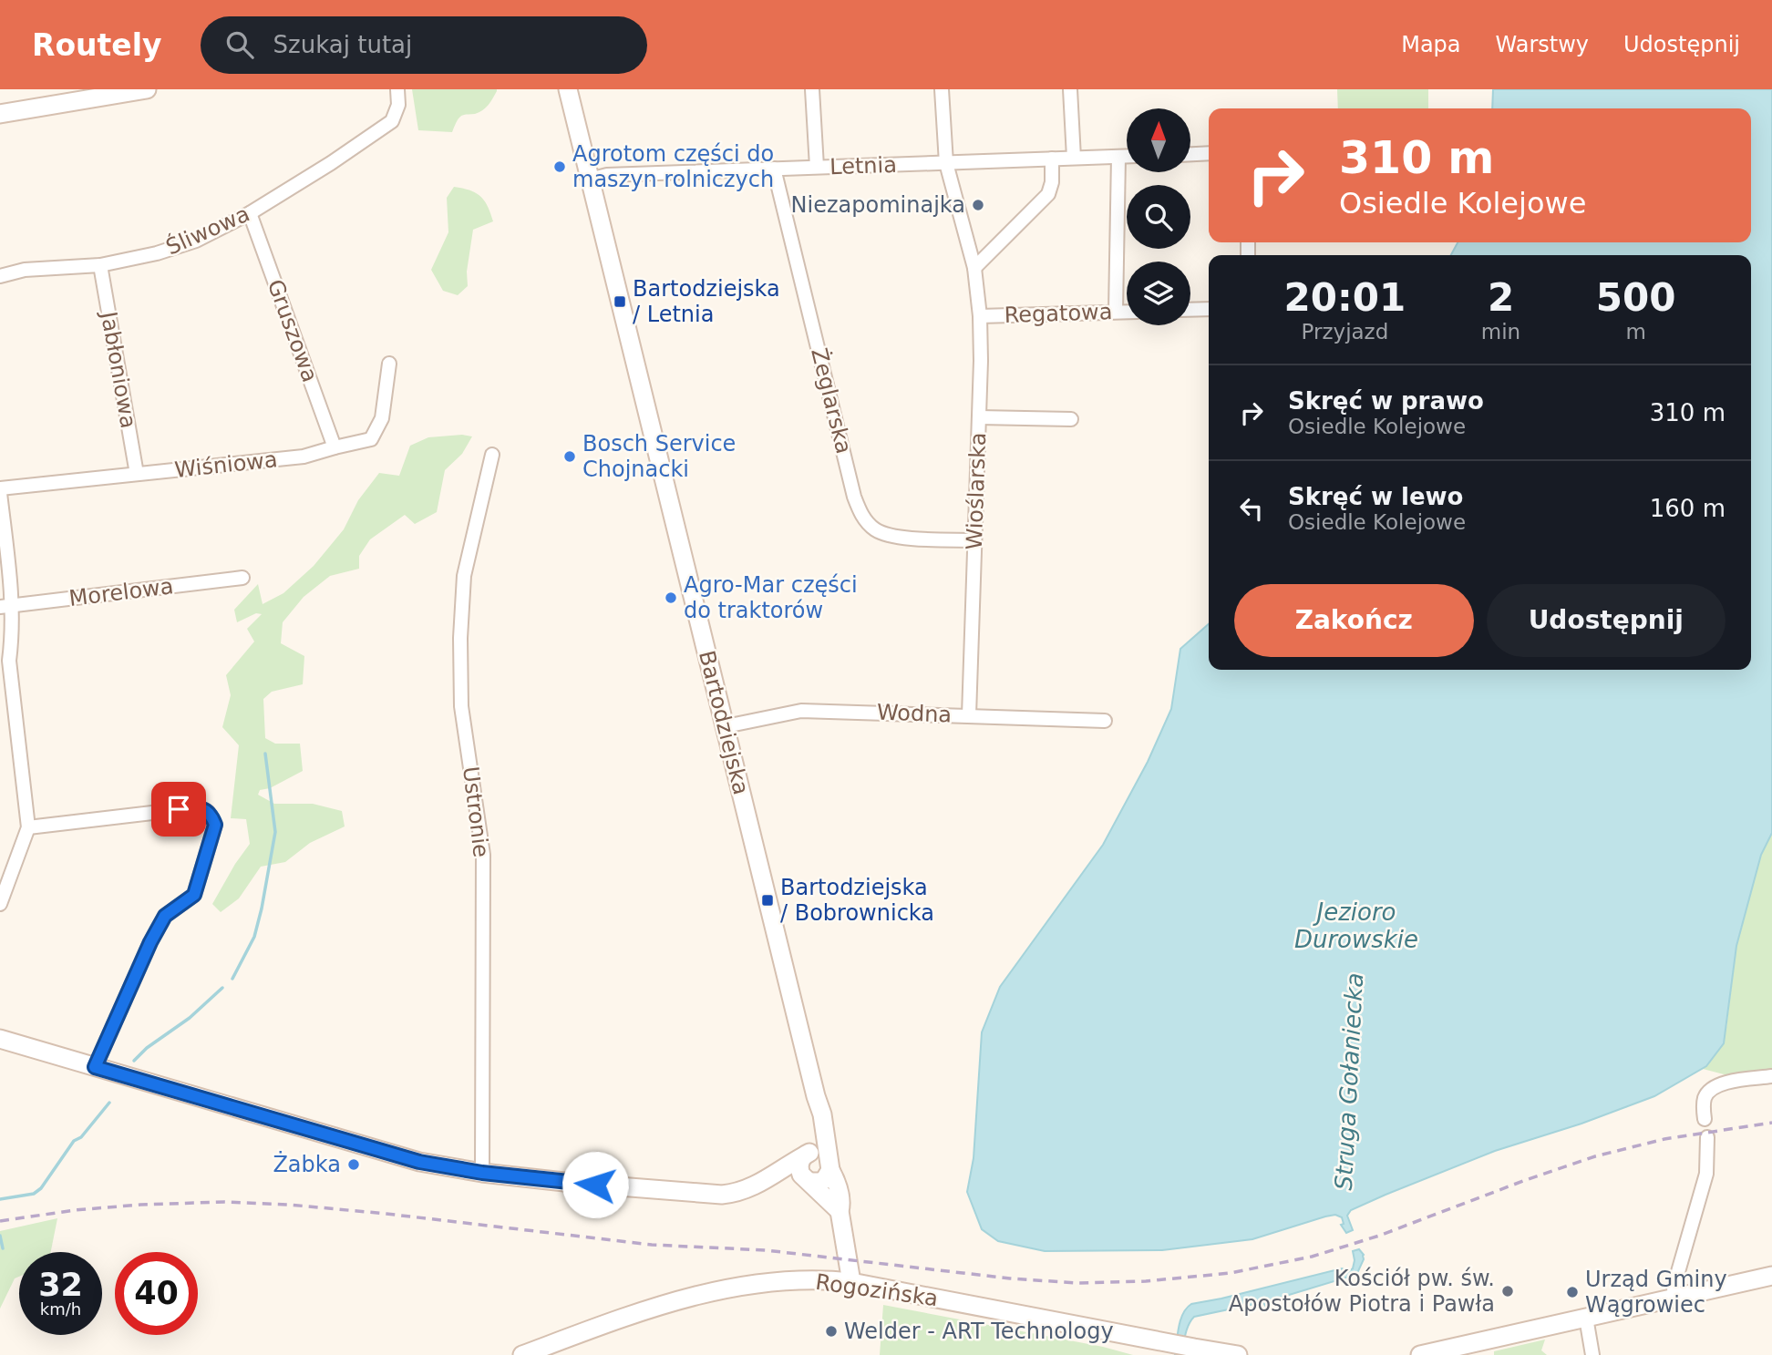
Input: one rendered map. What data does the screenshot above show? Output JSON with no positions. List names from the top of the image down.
{
  "streets": {
    "street": [
      "Letnia",
      "Śliwowa",
      "Regatowa",
      "Gruszowa",
      "Jabłoniowa",
      "Żeglarska",
      "Wiśniowa",
      "Wioślarska",
      "Morelowa",
      "Wodna",
      "Bartodziejska",
      "Ustronie",
      "Rogozińska"
    ]
  },
  "crossings": [
    ["Letnia", "Żeglarska"],
    ["Letnia", "Wioślarska"],
    ["Letnia", "Bartodziejska"],
    ["Śliwowa", "Gruszowa"],
    ["Śliwowa", "Jabłoniowa"],
    ["Regatowa", "Wioślarska"],
    ["Gruszowa", "Wiśniowa"],
    ["Jabłoniowa", "Wiśniowa"],
    ["Żeglarska", "Wioślarska"],
    ["Wioślarska", "Wodna"],
    ["Wodna", "Bartodziejska"],
    ["Bartodziejska", "Rogozińska"]
  ],
  "water": ["Jezioro Durowskie", "Struga Gołaniecka"],
  "places": {
    "other": [
      "Agrotom części do maszyn rolniczych",
      "Niezapominajka",
      "Bosch Service Chojnacki",
      "Agro-Mar części do traktorów",
      "Żabka",
      "Kościół pw. św. Apostołów Piotra i Pawła",
      "Urząd Gminy Wągrowiec",
      "Welder - ART Technology"
    ],
    "transit": ["Bartodziejska / Letnia", "Bartodziejska / Bobrownicka"]
  },
  "north": "top",
  "page": {
    "header": "Routely",
    "search": "Szukaj tutaj",
    "nav": ["Mapa", "Warstwy", "Udostępnij"],
    "turn": ["310 m", "Osiedle Kolejowe"],
    "eta": [
      "20:01",
      "Przyjazd",
      "2",
      "min",
      "500",
      "m"
    ],
    "list": [
      {
        "name": "Skręć w prawo",
        "note": "Osiedle Kolejowe",
        "value": "310 m"
      },
      {
        "name": "Skręć w lewo",
        "note": "Osiedle Kolejowe",
        "value": "160 m"
      }
    ],
    "buttons": ["Zakończ", "Udostępnij"],
    "speed": "32 km/h",
    "limit": "40"
  }
}
